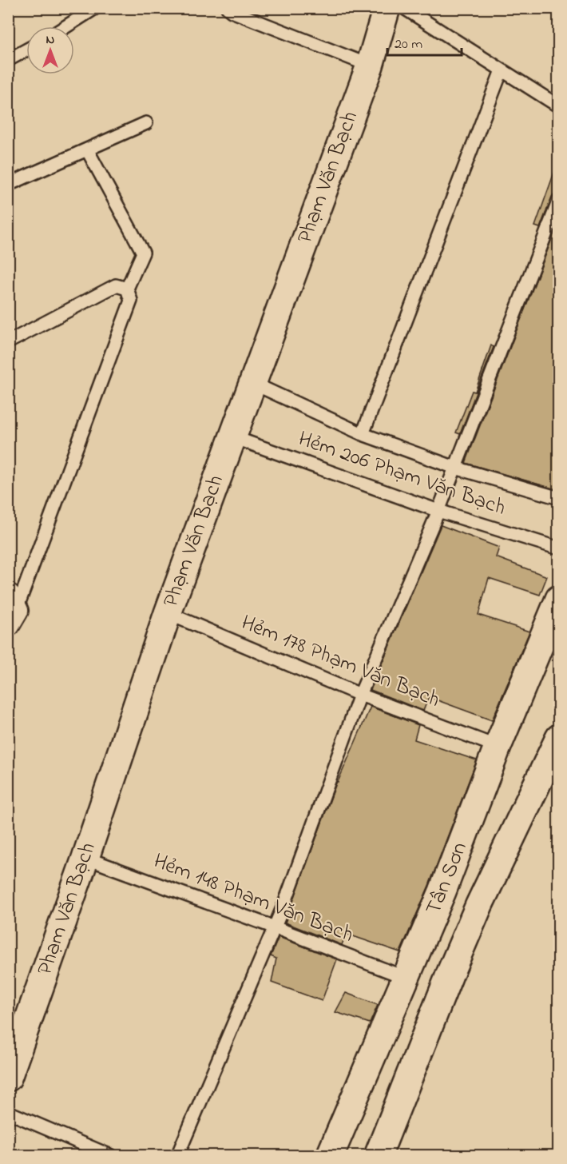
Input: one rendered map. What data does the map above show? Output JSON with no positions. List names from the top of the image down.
{
  "streets": {
    "street": ["Phạm Văn Bạch", "Tân Sơn"],
    "lane": ["Hẻm 206 Phạm Văn Bạch", "Hẻm 178 Phạm Văn Bạch", "Hẻm 148 Phạm Văn Bạch"]
  },
  "crossings": [
    ["Phạm Văn Bạch", "Hẻm 206 Phạm Văn Bạch"],
    ["Phạm Văn Bạch", "Hẻm 178 Phạm Văn Bạch"],
    ["Phạm Văn Bạch", "Hẻm 148 Phạm Văn Bạch"],
    ["Hẻm 178 Phạm Văn Bạch", "Tân Sơn"],
    ["Tân Sơn", "Hẻm 148 Phạm Văn Bạch"]
  ],
  "scale_bar": "20 m",
  "north": "top"
}
